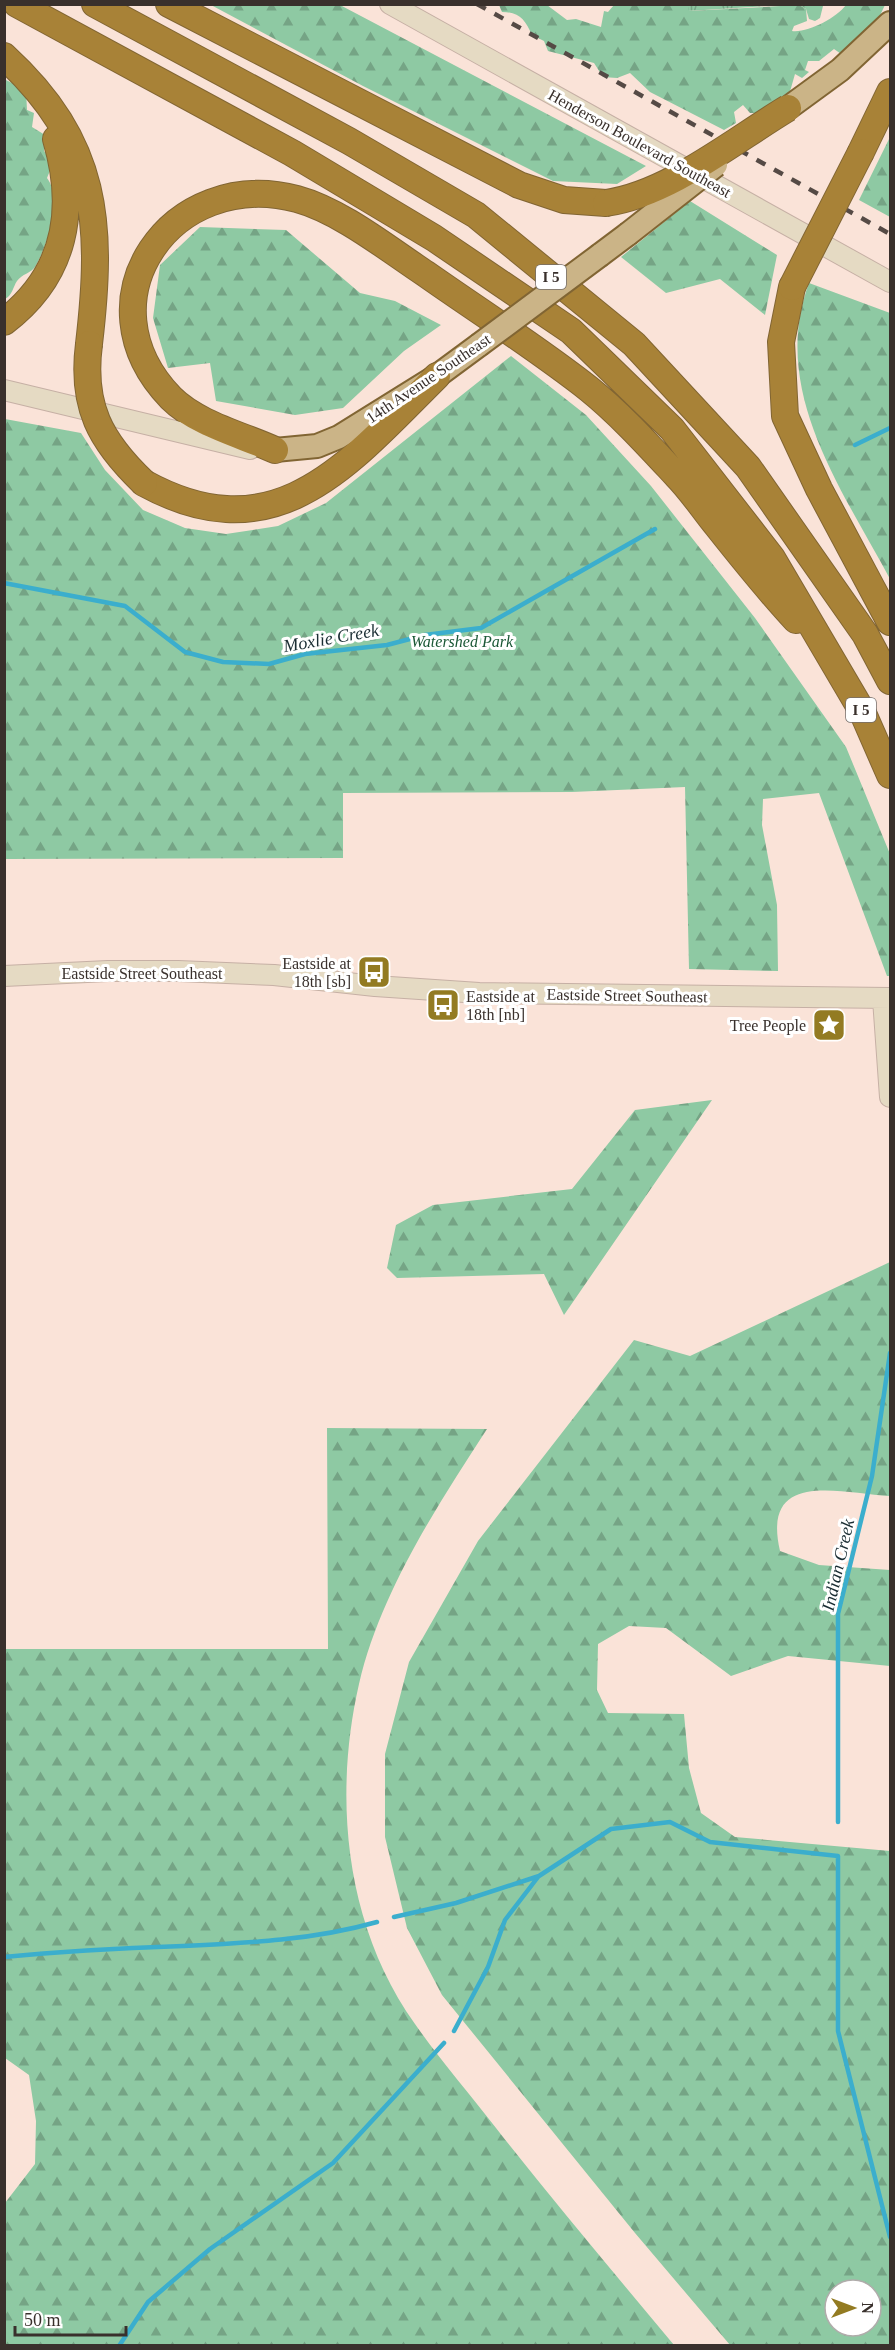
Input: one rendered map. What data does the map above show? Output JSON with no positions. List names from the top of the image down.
{
  "streets": {
    "highway": ["I 5"],
    "main road": ["14th Avenue Southeast"],
    "street": ["Henderson Boulevard Southeast", "Eastside Street Southeast"]
  },
  "water": ["Moxlie Creek", "Indian Creek"],
  "parks": ["Watershed Park"],
  "places": {
    "bus stop": ["Eastside at 18th [sb]", "Eastside at 18th [nb]"],
    "place": ["Tree People"]
  },
  "scale_bar": "50 m",
  "north": "right"
}
